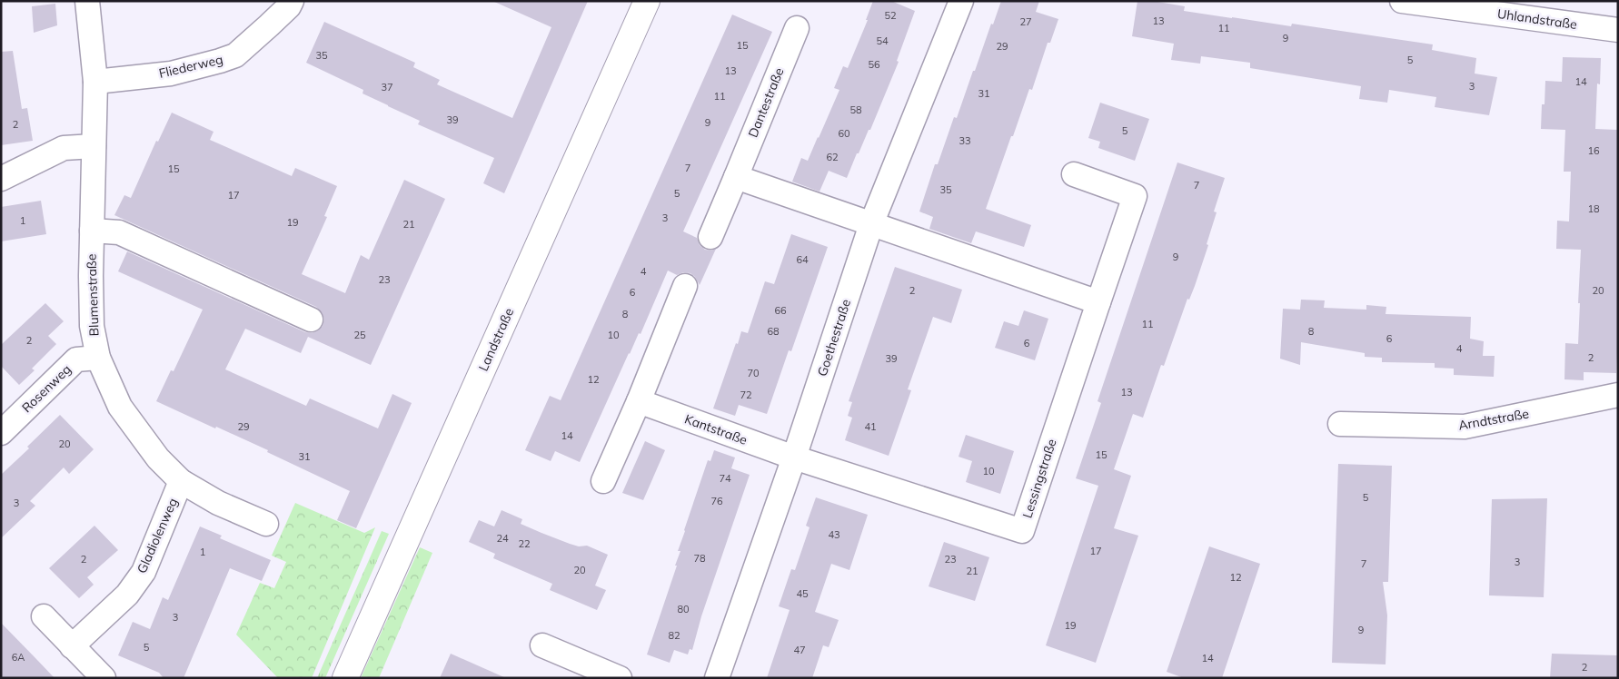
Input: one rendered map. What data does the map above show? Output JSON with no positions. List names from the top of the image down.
{
  "streets": {
    "street": [
      "Uhlandstraße",
      "Fliederweg",
      "Dantestraße",
      "Blumenstraße",
      "Goethestraße",
      "Landstraße",
      "Rosenweg",
      "Arndtstraße",
      "Kantstraße",
      "Lessingstraße",
      "Gladiolenweg"
    ]
  },
  "crossings": [
    ["Fliederweg", "Blumenstraße"],
    ["Blumenstraße", "Rosenweg"],
    ["Blumenstraße", "Gladiolenweg"],
    ["Goethestraße", "Kantstraße"],
    ["Goethestraße", "Lessingstraße"],
    ["Kantstraße", "Lessingstraße"]
  ],
  "house_numbers": [
    "52",
    "13",
    "27",
    "11",
    "9",
    "54",
    "15",
    "29",
    "35",
    "5",
    "56",
    "13",
    "14",
    "3",
    "37",
    "31",
    "11",
    "58",
    "39",
    "9",
    "2",
    "5",
    "60",
    "33",
    "16",
    "62",
    "7",
    "15",
    "7",
    "35",
    "5",
    "17",
    "18",
    "3",
    "1",
    "19",
    "21",
    "9",
    "64",
    "4",
    "23",
    "2",
    "20",
    "6",
    "66",
    "8",
    "11",
    "68",
    "8",
    "25",
    "10",
    "6",
    "2",
    "6",
    "4",
    "2",
    "39",
    "70",
    "12",
    "13",
    "72",
    "29",
    "41",
    "14",
    "20",
    "15",
    "31",
    "10",
    "74",
    "5",
    "76",
    "3",
    "43",
    "24",
    "22",
    "17",
    "1",
    "78",
    "2",
    "23",
    "3",
    "7",
    "20",
    "21",
    "12",
    "45",
    "80",
    "3",
    "19",
    "9",
    "82",
    "5",
    "47",
    "6A",
    "14",
    "2"
  ]
}
